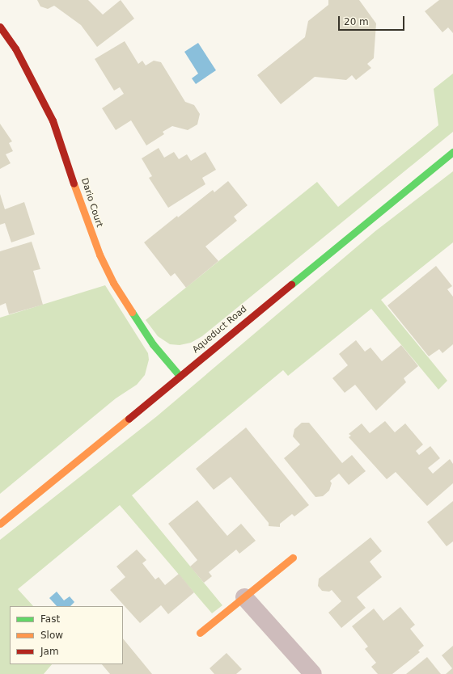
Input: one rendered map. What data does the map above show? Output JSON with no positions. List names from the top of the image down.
{
  "streets": {
    "main road": ["Dario Court", "Aqueduct Road"]
  },
  "crossings": [
    ["Dario Court", "Aqueduct Road"]
  ],
  "legend": ["Fast", "Slow", "Jam"],
  "scale_bar": "20 m"
}
